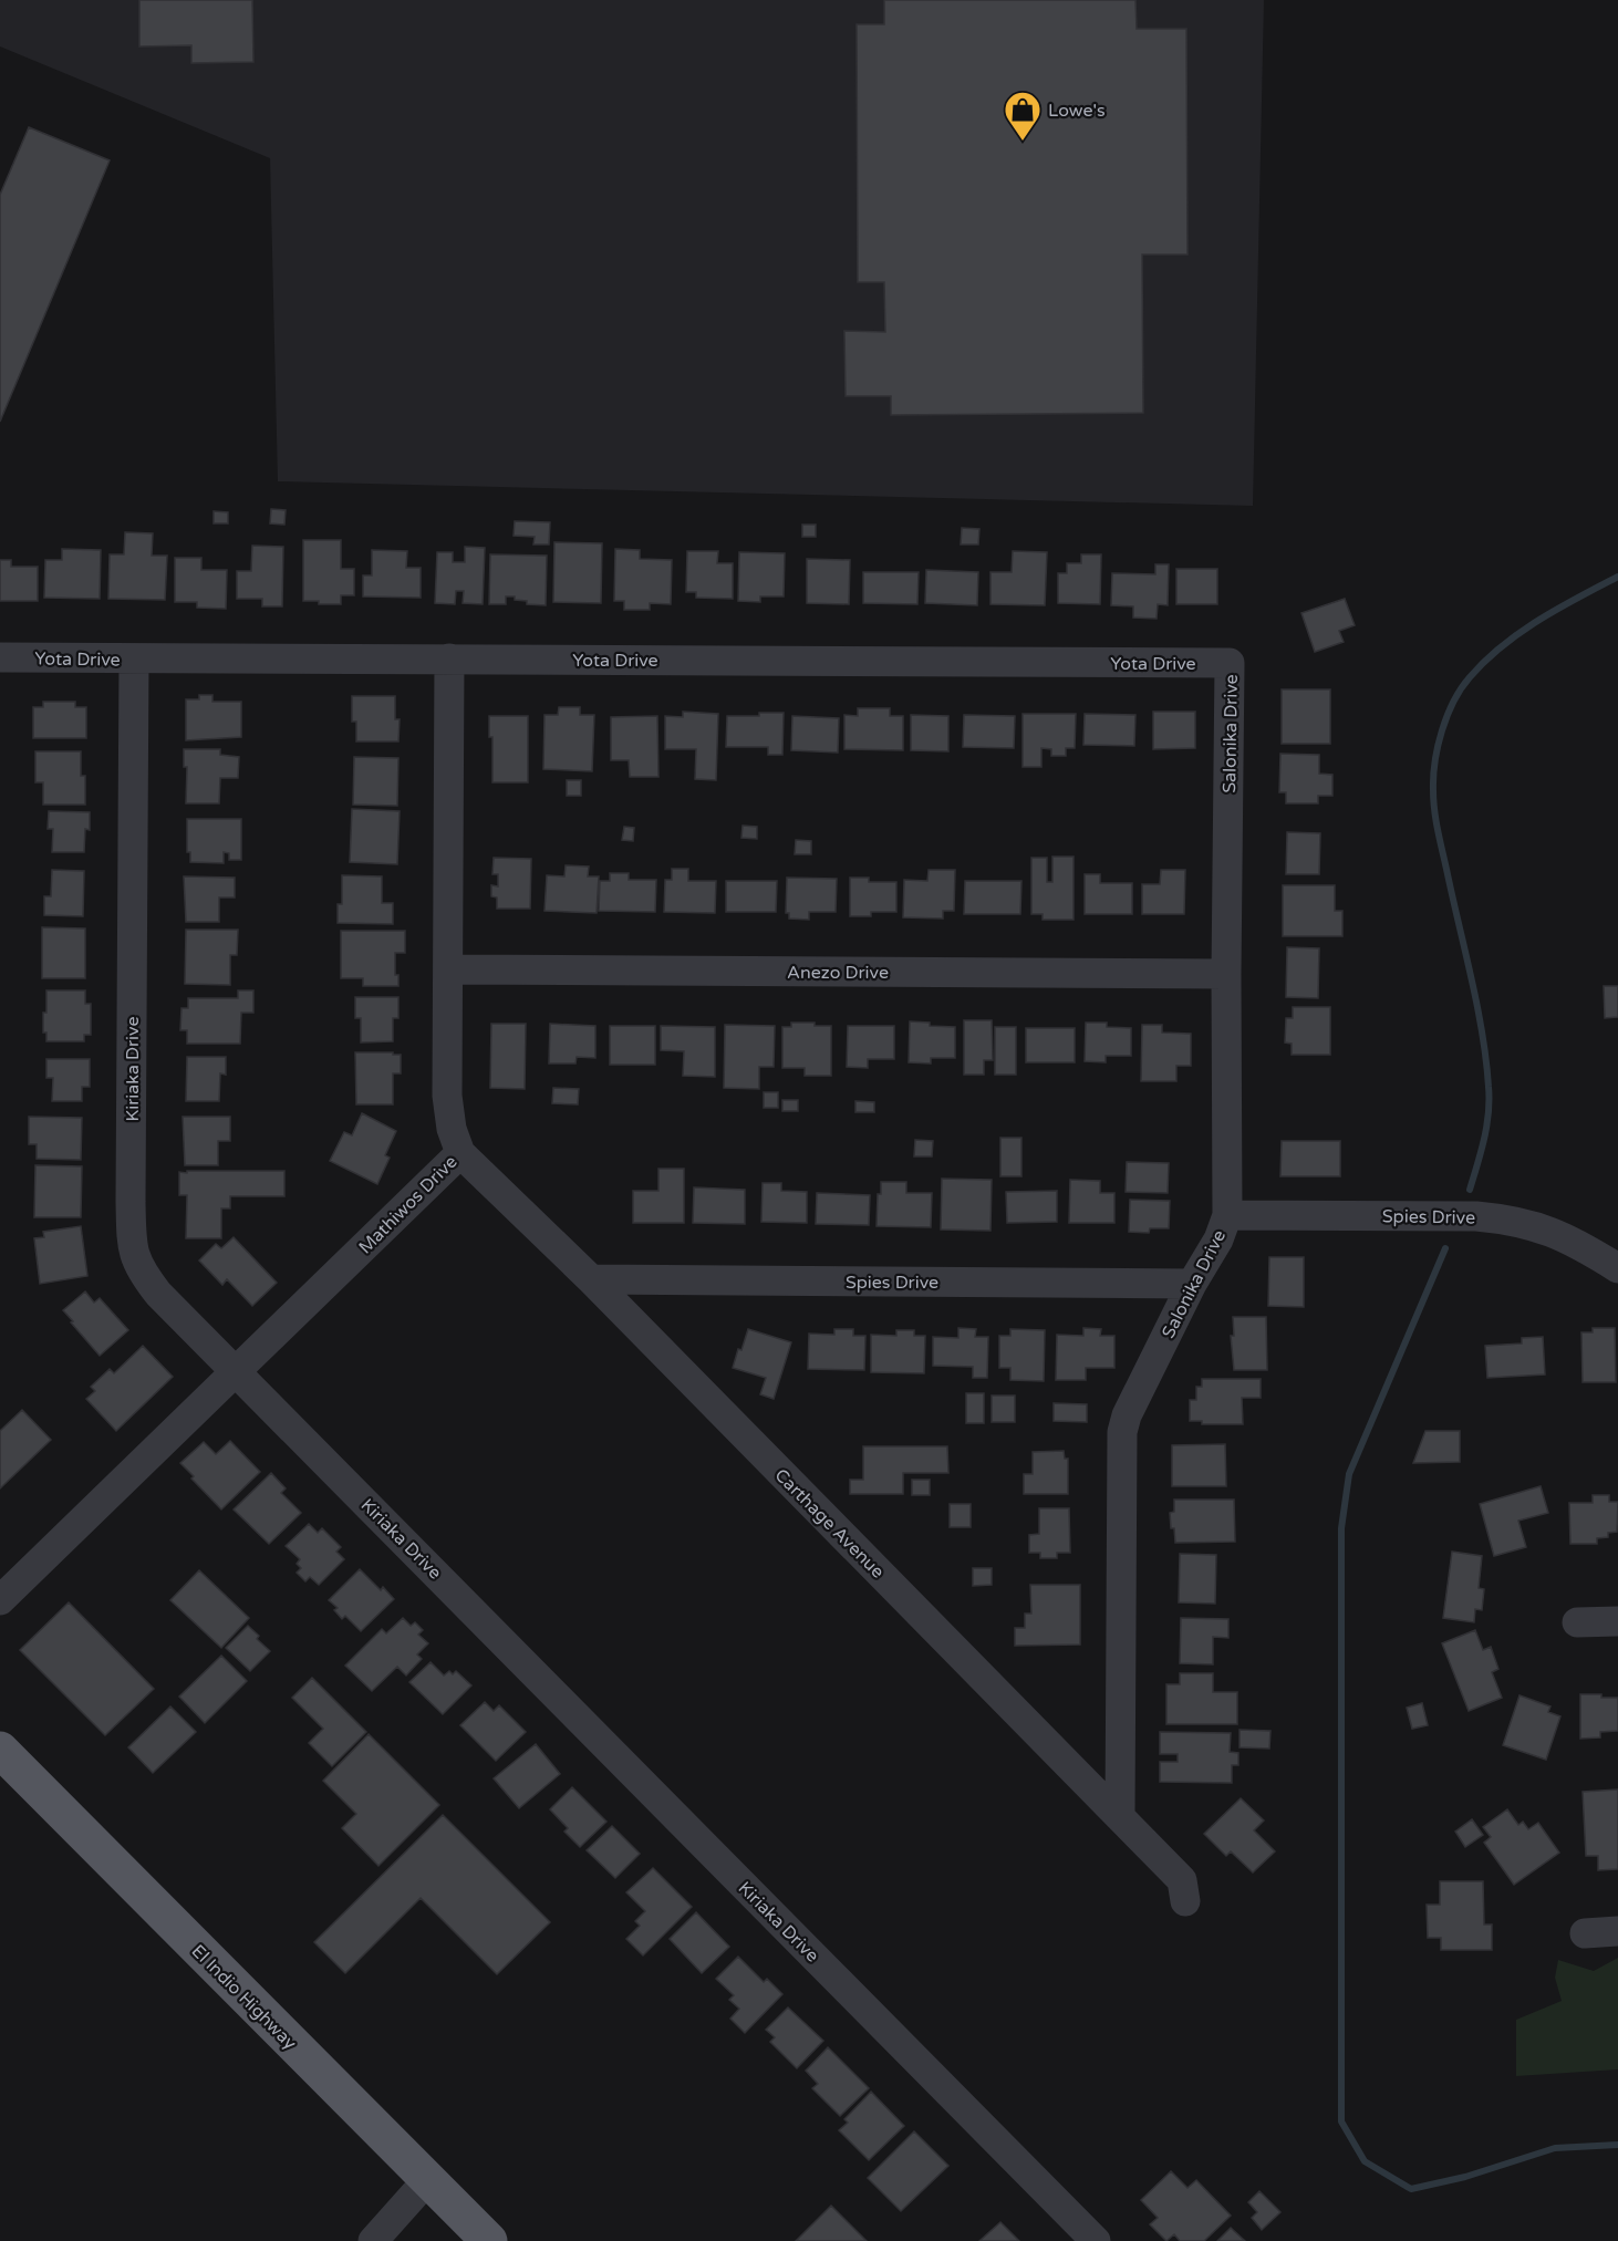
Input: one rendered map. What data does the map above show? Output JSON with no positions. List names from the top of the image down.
{
  "streets": {
    "main road": ["El Indio Highway"],
    "street": [
      "Yota Drive",
      "Salonika Drive",
      "Anezo Drive",
      "Kiriaka Drive",
      "Mathiwos Drive",
      "Spies Drive",
      "Carthage Avenue"
    ]
  },
  "crossings": [
    ["Yota Drive", "Salonika Drive"],
    ["Yota Drive", "Kiriaka Drive"],
    ["Yota Drive", "Mathiwos Drive"],
    ["Salonika Drive", "Anezo Drive"],
    ["Salonika Drive", "Spies Drive"],
    ["Salonika Drive", "Carthage Avenue"],
    ["Anezo Drive", "Mathiwos Drive"],
    ["Kiriaka Drive", "Mathiwos Drive"],
    ["Mathiwos Drive", "Carthage Avenue"],
    ["Spies Drive", "Carthage Avenue"]
  ],
  "places": {
    "shop": ["Lowe's"]
  }
}
